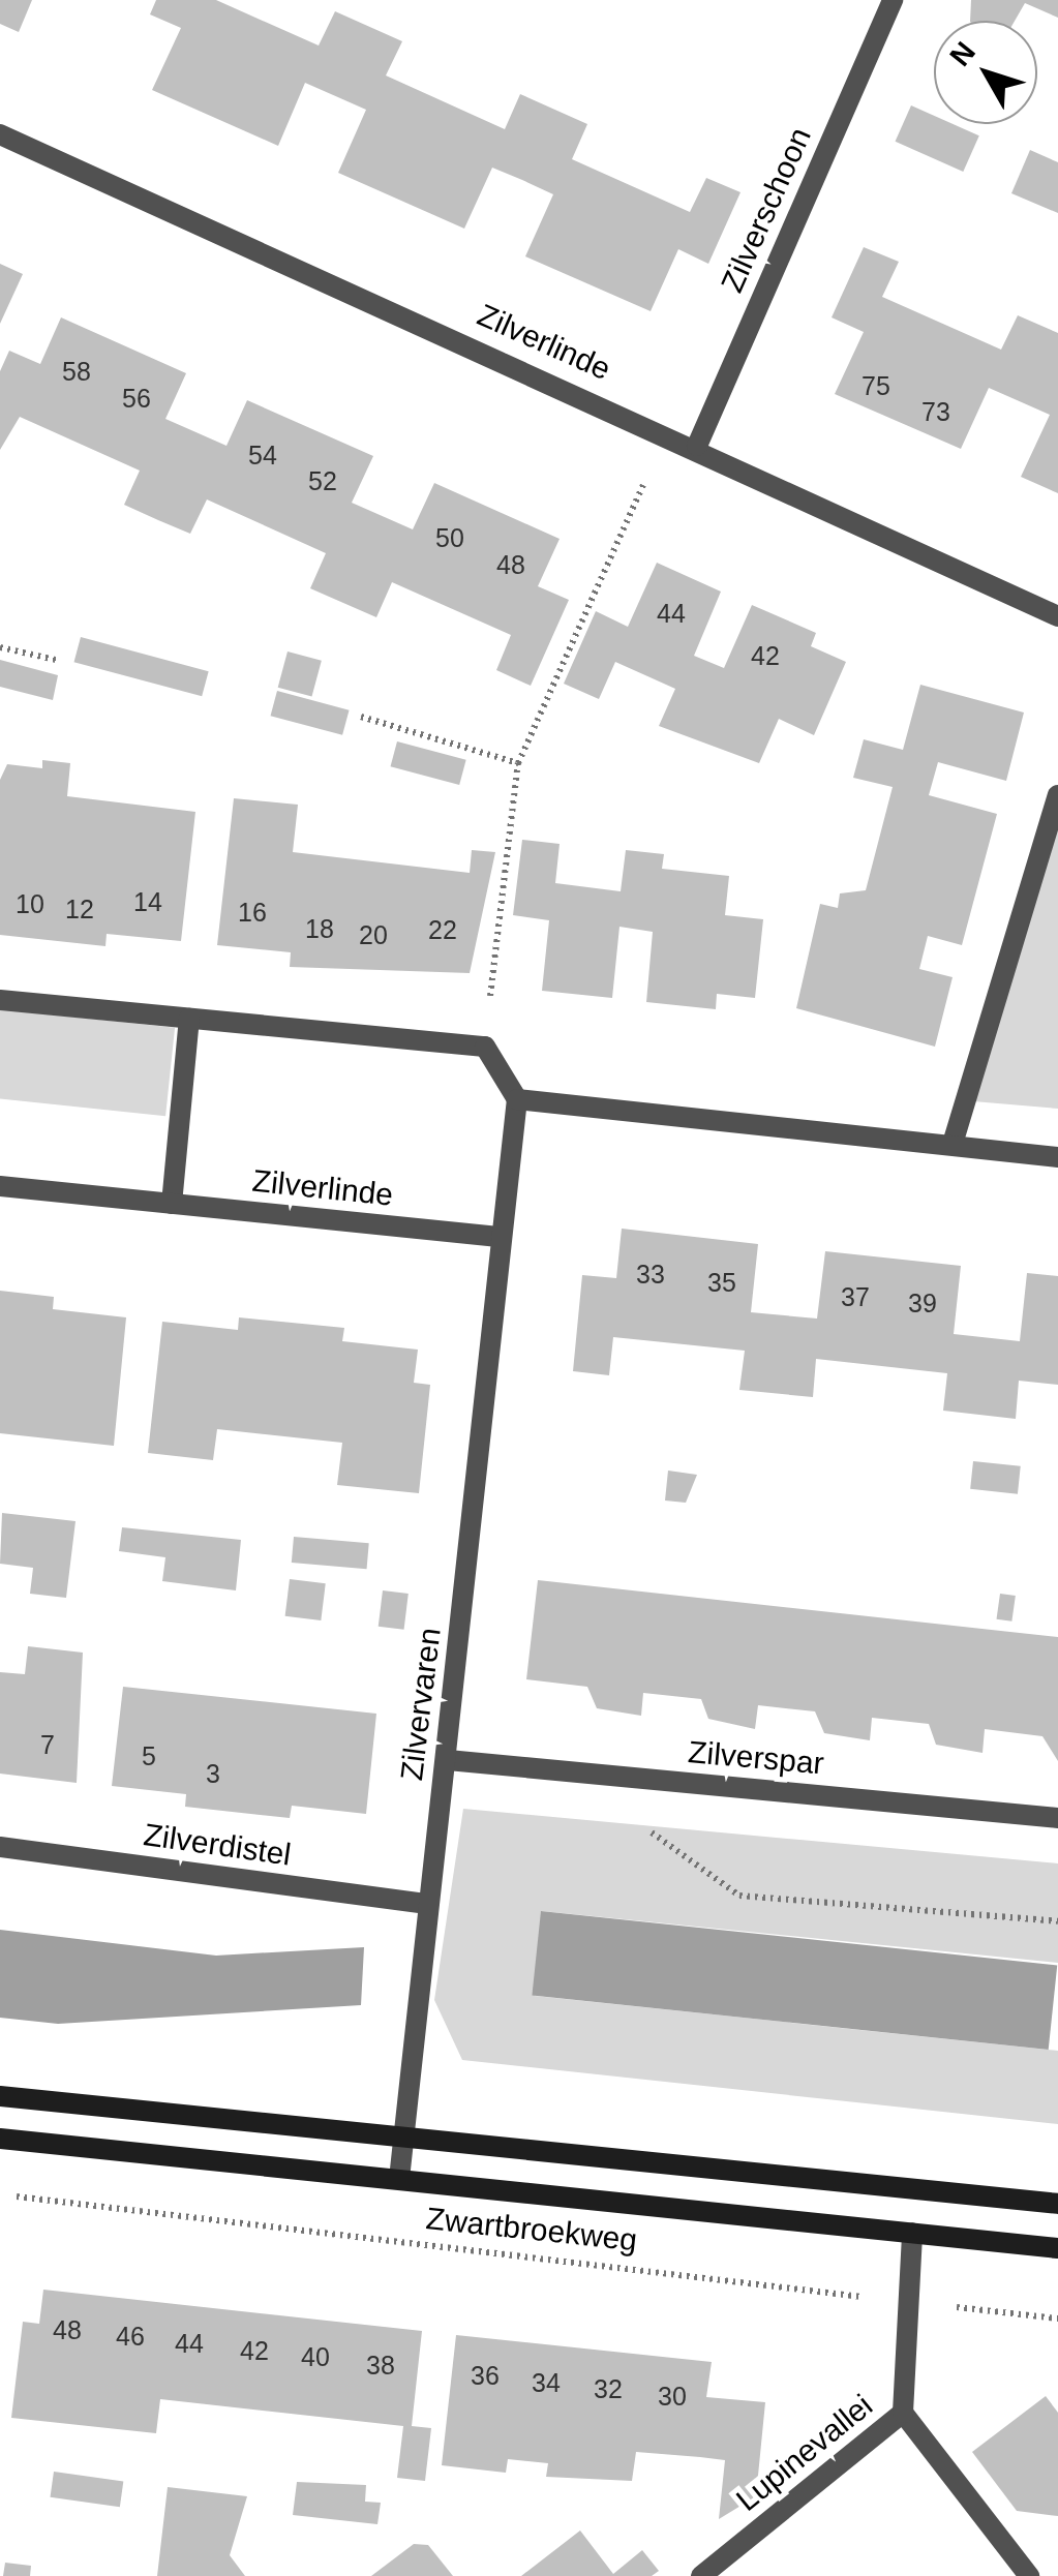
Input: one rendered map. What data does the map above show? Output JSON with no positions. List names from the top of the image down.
{
  "streets": {
    "street": [
      "Zilverschoon",
      "Zilverlinde",
      "Zilvervaren",
      "Zilverspar",
      "Zilverdistel",
      "Zwartbroekweg",
      "Lupinevallei"
    ]
  },
  "crossings": [
    ["Zilverschoon", "Zilverlinde"],
    ["Zilverlinde", "Zilvervaren"],
    ["Zilvervaren", "Zilverspar"],
    ["Zilvervaren", "Zilverdistel"],
    ["Zilvervaren", "Zwartbroekweg"],
    ["Zwartbroekweg", "Lupinevallei"]
  ],
  "house_numbers": [
    "58",
    "75",
    "56",
    "73",
    "54",
    "52",
    "50",
    "48",
    "44",
    "42",
    "14",
    "10",
    "12",
    "16",
    "18",
    "22",
    "20",
    "33",
    "35",
    "37",
    "39",
    "7",
    "5",
    "3",
    "48",
    "46",
    "44",
    "42",
    "40",
    "38",
    "36",
    "34",
    "32",
    "30"
  ],
  "north": "top left"
}
